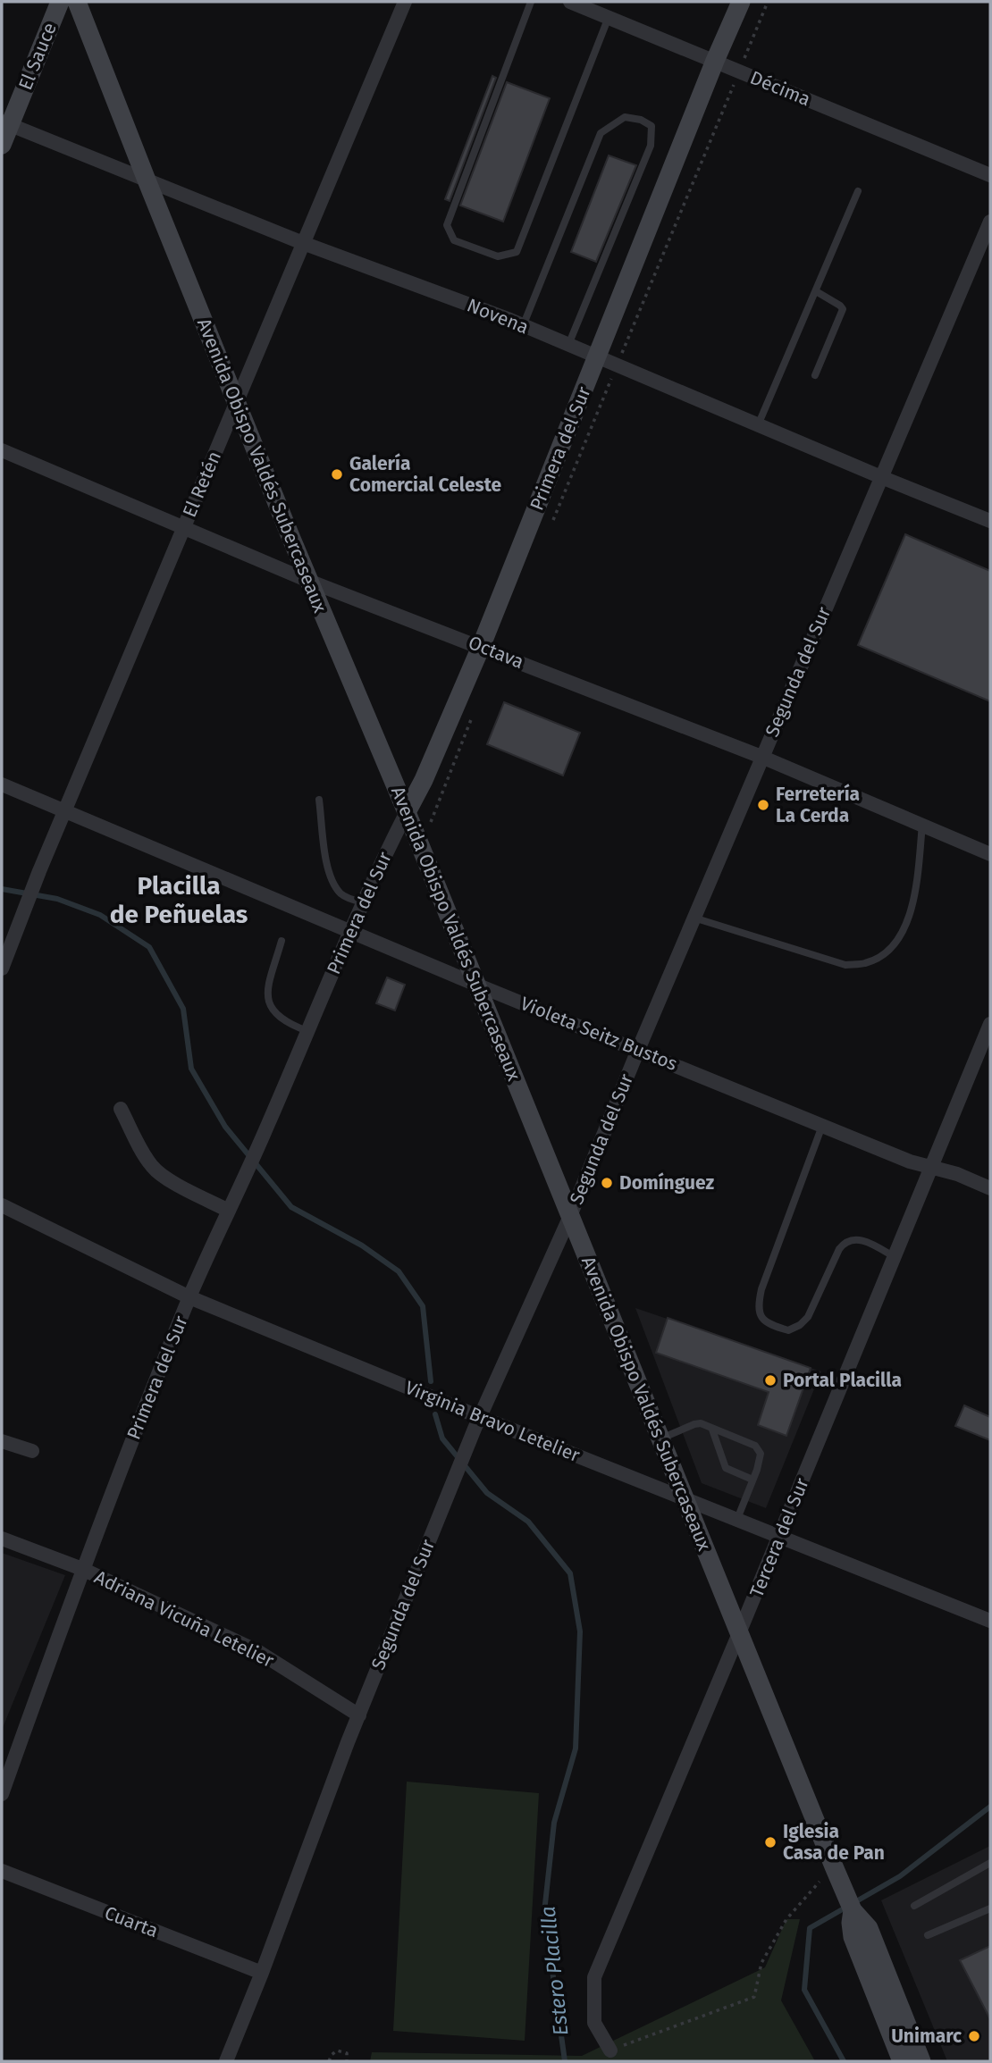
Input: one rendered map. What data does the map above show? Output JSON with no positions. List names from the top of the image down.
{
  "streets": {
    "main road": ["El Sauce", "Primera del Sur", "Avenida Obispo Valdés Subercaseaux"],
    "street": [
      "Décima",
      "Novena",
      "El Retén",
      "Octava",
      "Segunda del Sur",
      "Violeta Seitz Bustos",
      "Virginia Bravo Letelier",
      "Tercera del Sur",
      "Adriana Vicuña Letelier",
      "Cuarta"
    ]
  },
  "crossings": [
    ["El Sauce", "Novena"],
    ["Décima", "Primera del Sur"],
    ["Novena", "Primera del Sur"],
    ["Novena", "Avenida Obispo Valdés Subercaseaux"],
    ["Novena", "El Retén"],
    ["Novena", "Segunda del Sur"],
    ["Primera del Sur", "Avenida Obispo Valdés Subercaseaux"],
    ["Primera del Sur", "Octava"],
    ["Primera del Sur", "Violeta Seitz Bustos"],
    ["Primera del Sur", "Virginia Bravo Letelier"],
    ["Primera del Sur", "Adriana Vicuña Letelier"],
    ["Avenida Obispo Valdés Subercaseaux", "El Retén"],
    ["Avenida Obispo Valdés Subercaseaux", "Octava"],
    ["Avenida Obispo Valdés Subercaseaux", "Segunda del Sur"],
    ["Avenida Obispo Valdés Subercaseaux", "Violeta Seitz Bustos"],
    ["Avenida Obispo Valdés Subercaseaux", "Virginia Bravo Letelier"],
    ["Avenida Obispo Valdés Subercaseaux", "Tercera del Sur"],
    ["El Retén", "Octava"],
    ["El Retén", "Violeta Seitz Bustos"],
    ["Octava", "Segunda del Sur"],
    ["Segunda del Sur", "Violeta Seitz Bustos"],
    ["Segunda del Sur", "Virginia Bravo Letelier"],
    ["Segunda del Sur", "Adriana Vicuña Letelier"],
    ["Segunda del Sur", "Cuarta"],
    ["Violeta Seitz Bustos", "Tercera del Sur"],
    ["Virginia Bravo Letelier", "Tercera del Sur"]
  ],
  "districts": ["Placilla de Peñuelas"],
  "water": ["Estero Placilla"],
  "places": [
    "Galería Comercial Celeste",
    "Ferretería La Cerda",
    "Domínguez",
    "Portal Placilla",
    "Iglesia Casa de Pan",
    "Unimarc"
  ]
}
